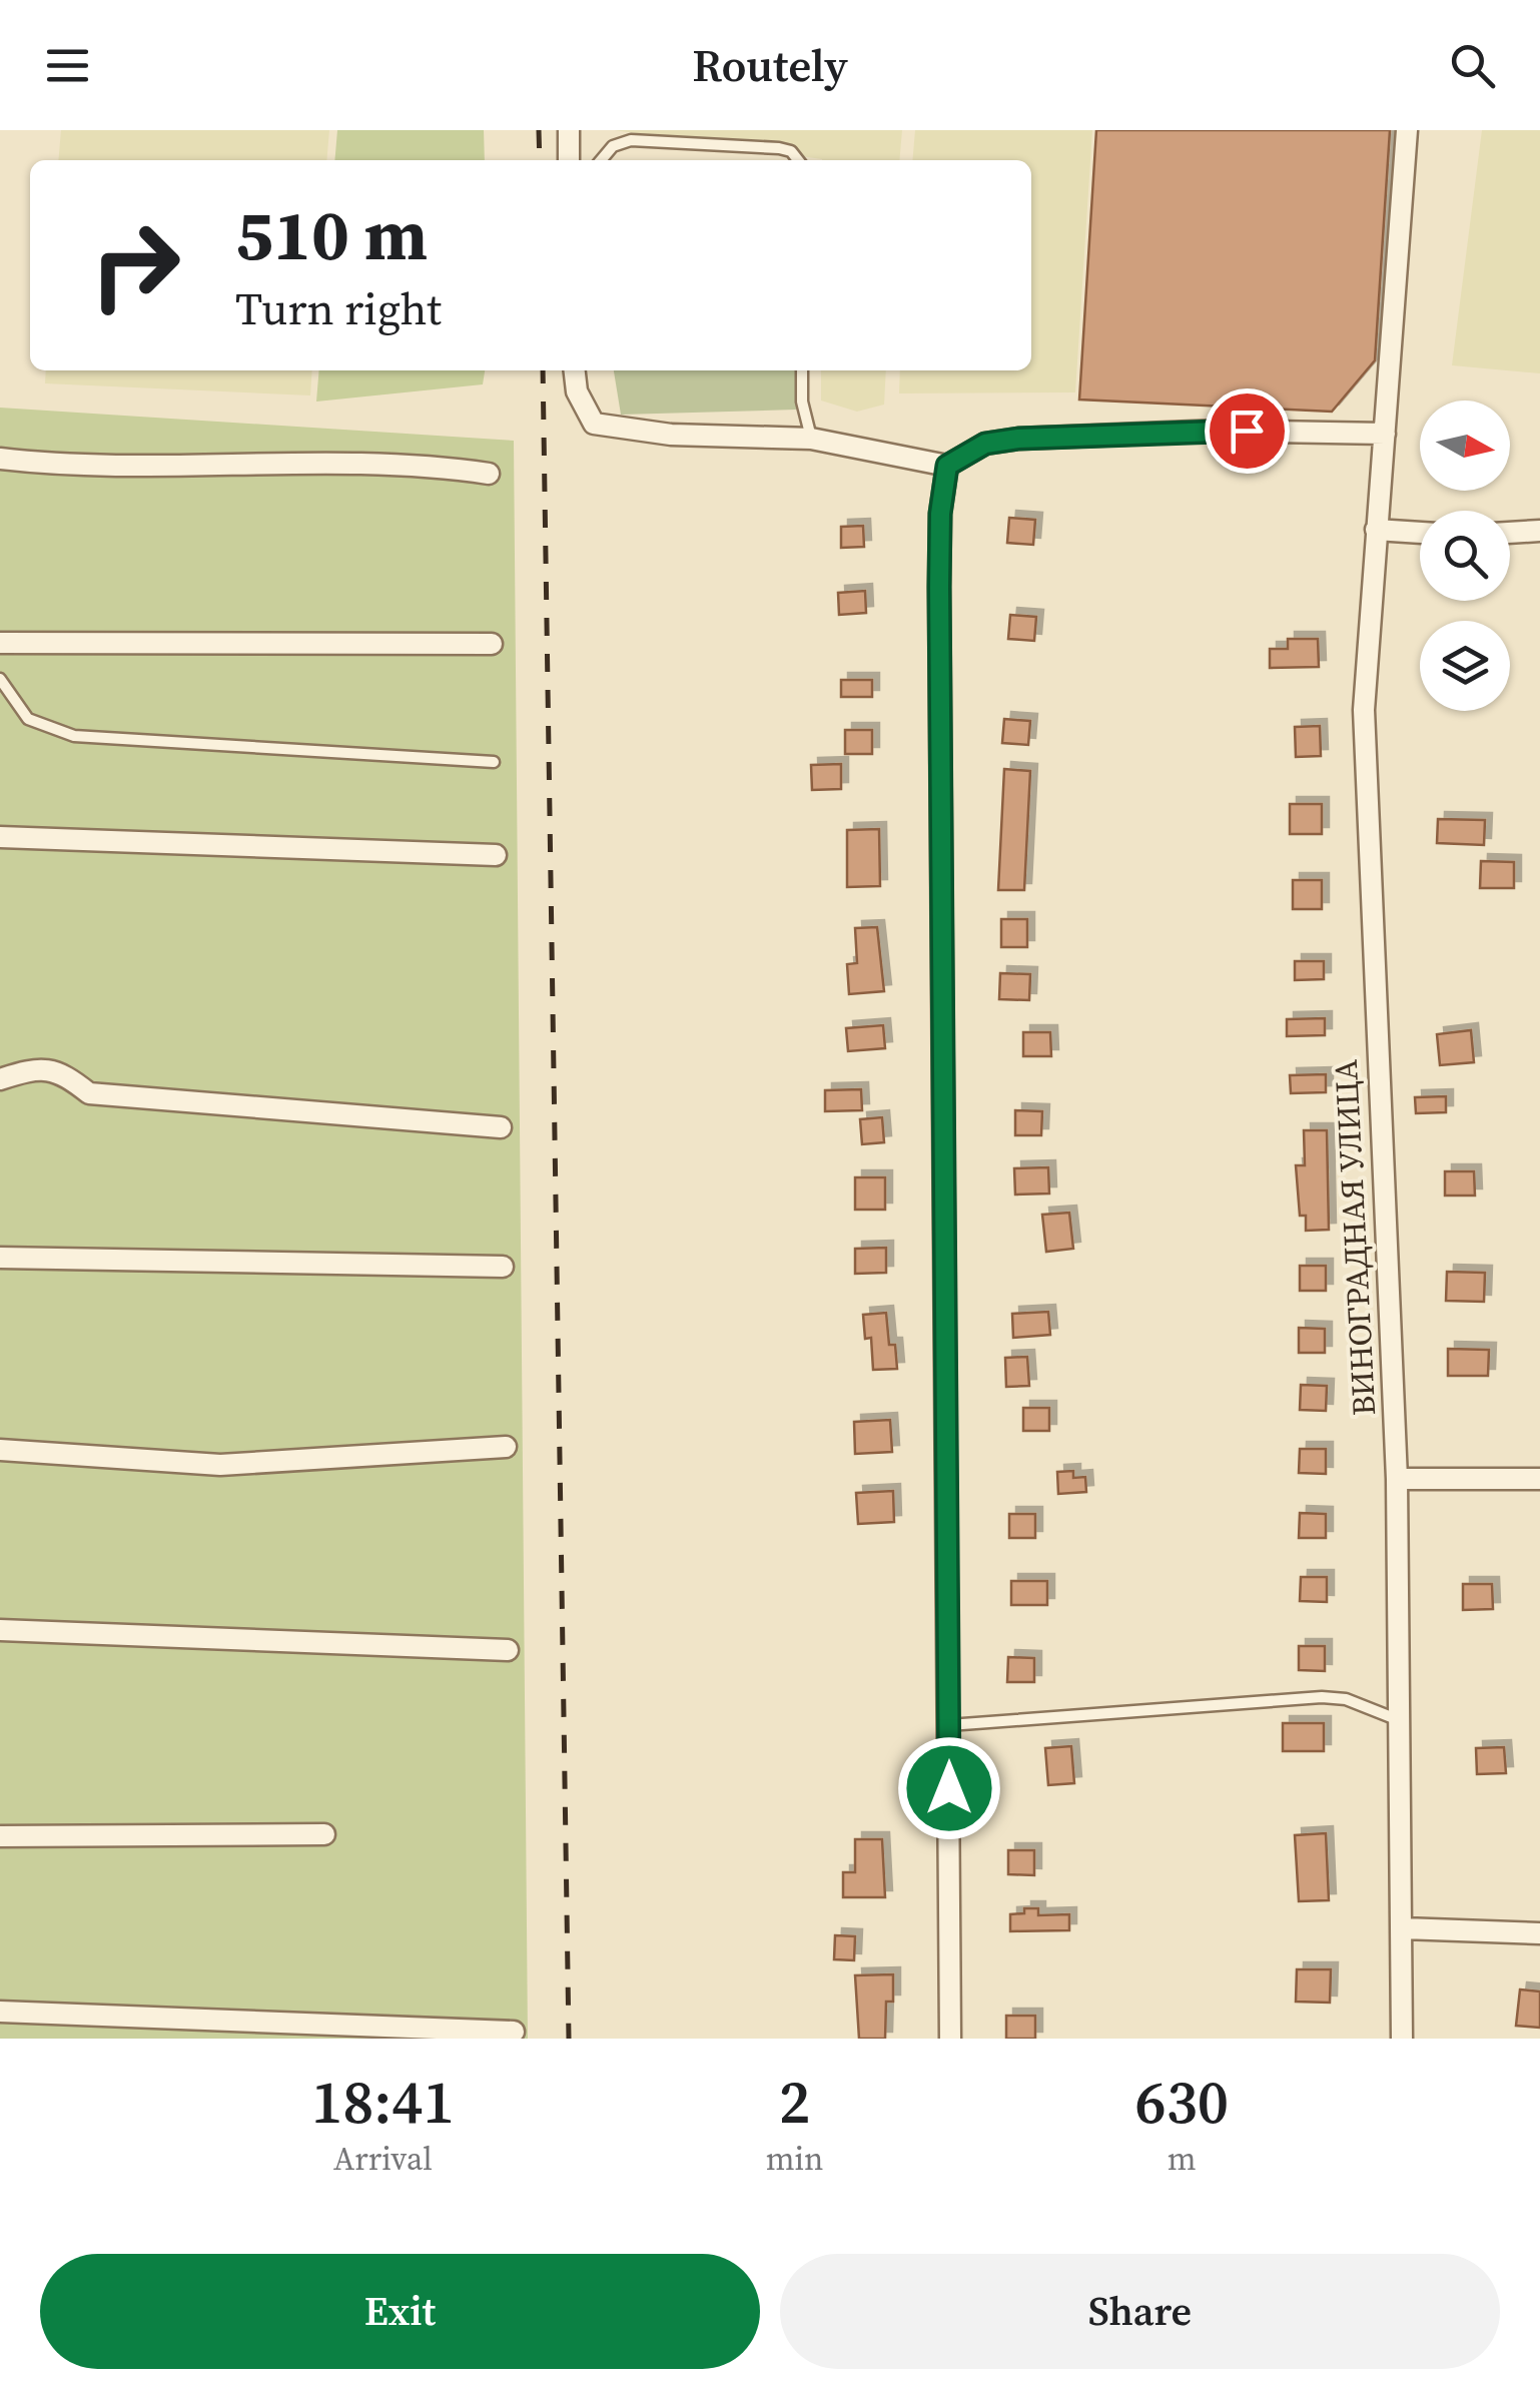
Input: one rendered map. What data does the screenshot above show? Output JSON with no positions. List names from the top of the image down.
{
  "streets": {
    "street": ["ВИНОГРАДНАЯ УЛИЦА"]
  },
  "north": "right",
  "page": {
    "header": "Routely",
    "turn": ["510 m", "Turn right"],
    "eta": [
      "18:41",
      "Arrival",
      "2",
      "min",
      "630",
      "m"
    ],
    "buttons": ["Exit", "Share"]
  }
}
